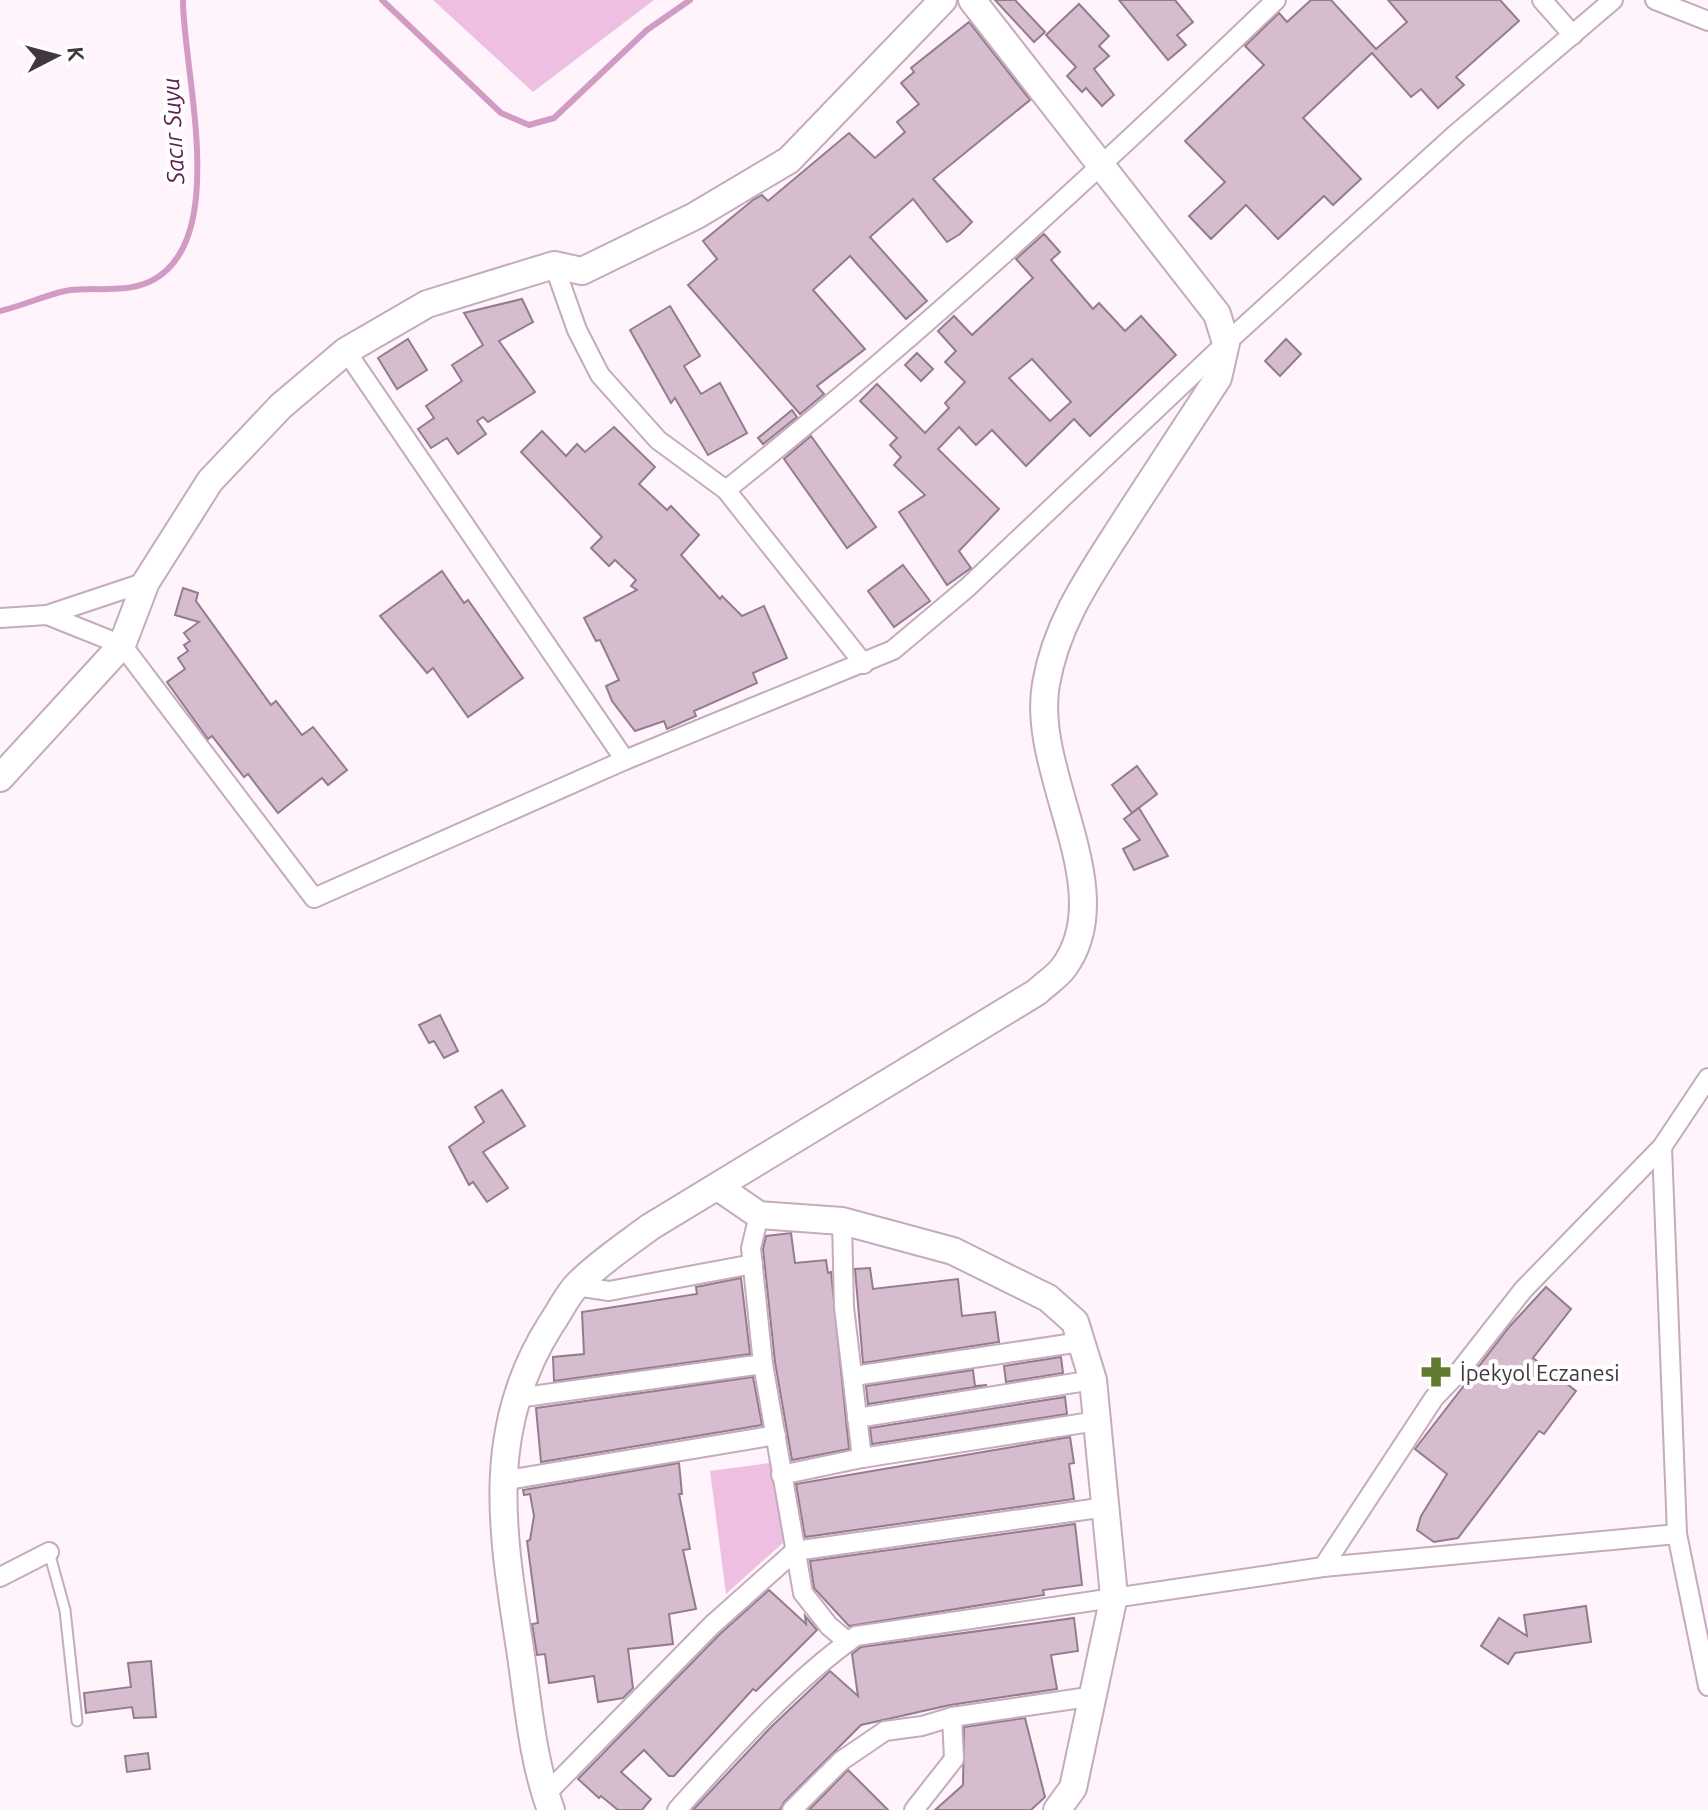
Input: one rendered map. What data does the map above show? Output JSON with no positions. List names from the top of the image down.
{
  "water": ["Sacır Suyu"],
  "places": {
    "pharmacy": ["İpekyol Eczanesi"]
  },
  "north": "right"
}
